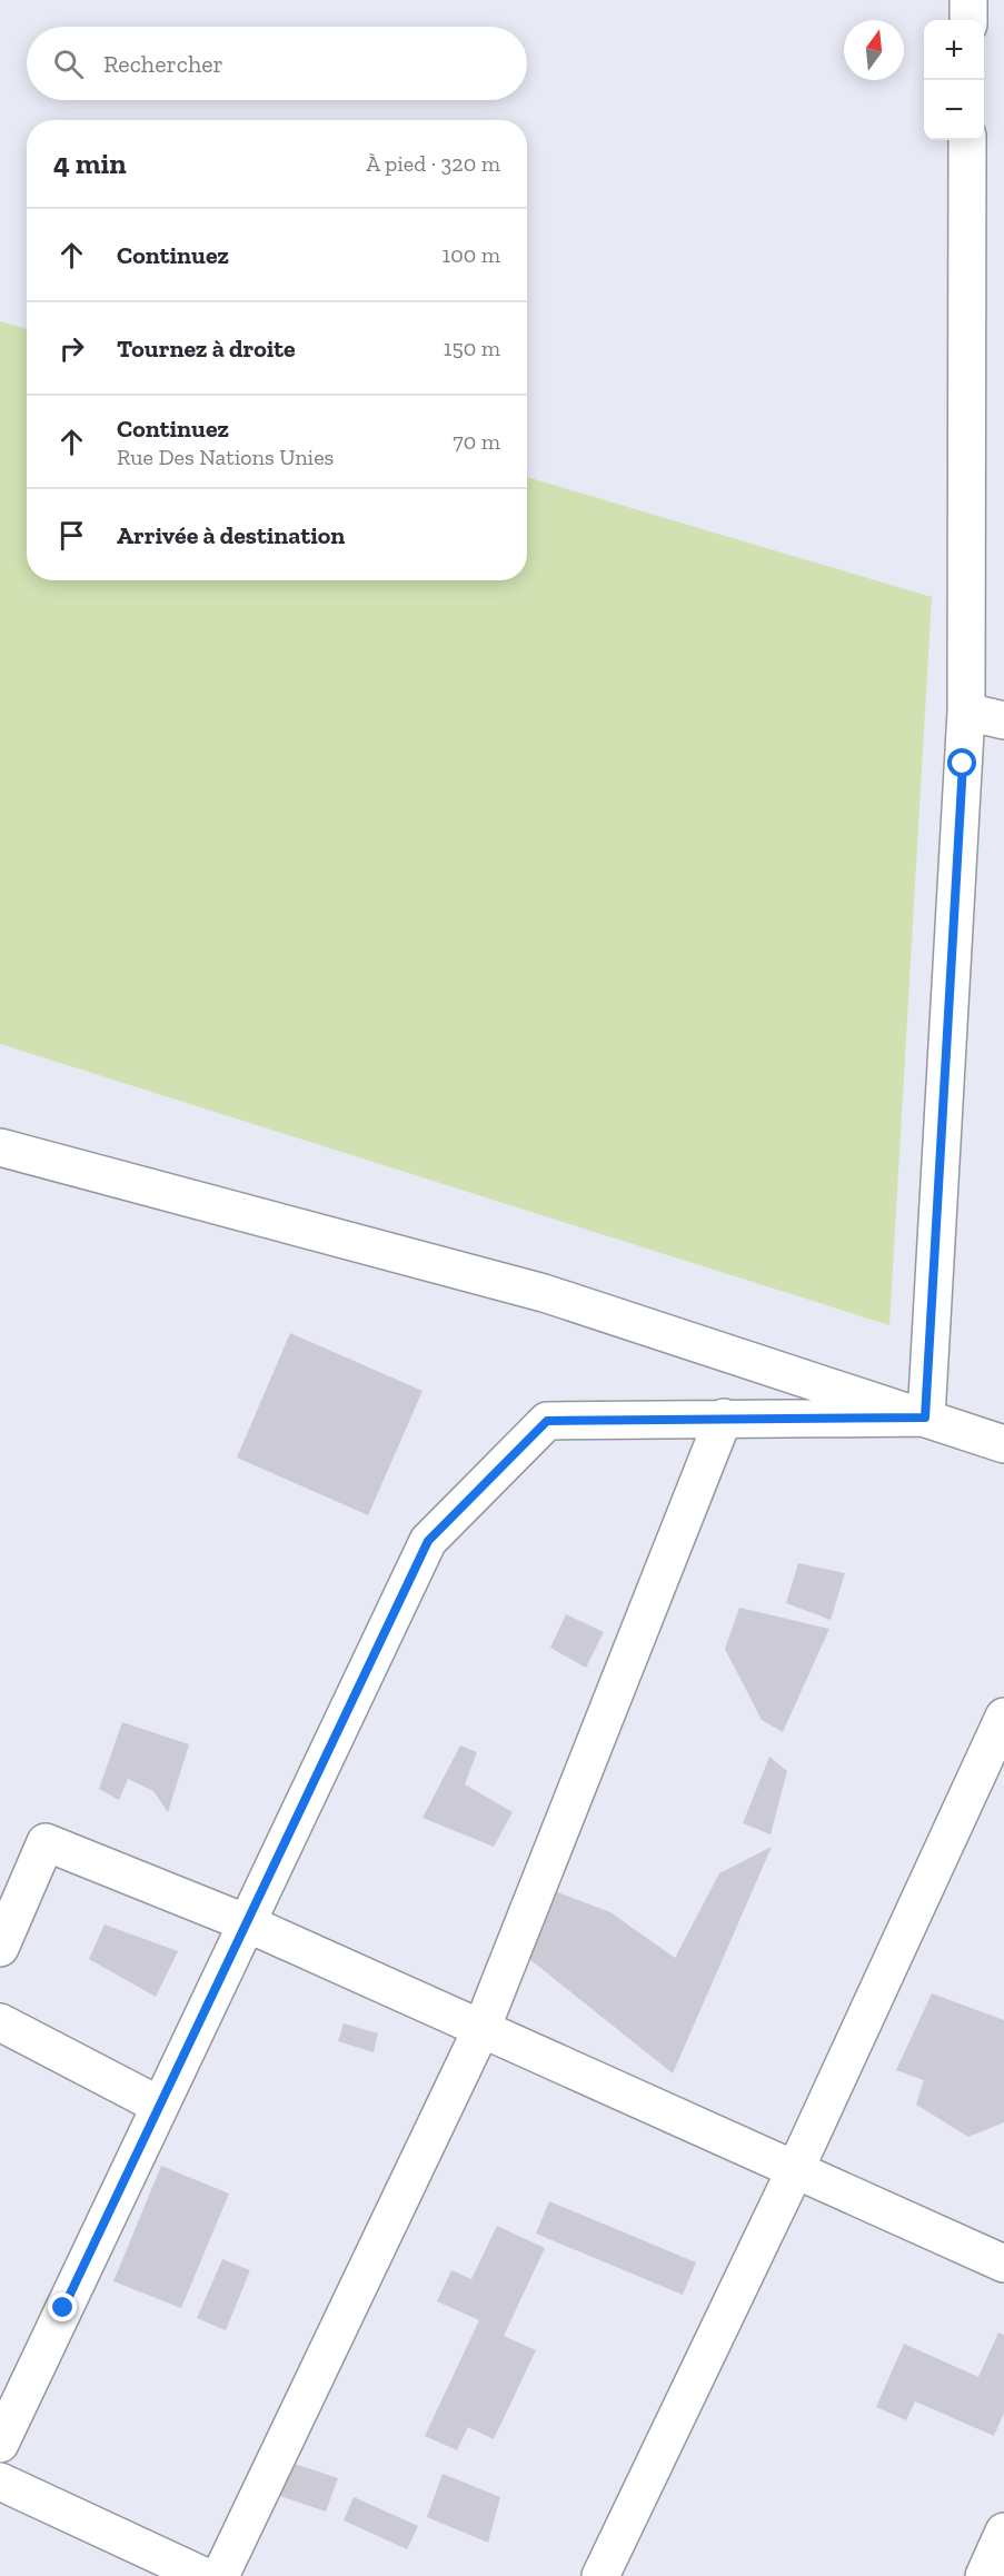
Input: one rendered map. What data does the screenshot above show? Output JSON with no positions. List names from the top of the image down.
{
  "north": "top",
  "page": {
    "map_buttons": ["+", "−"],
    "search": "Rechercher",
    "heading": ["4 min", "À pied · 320 m"],
    "list": [
      ["Continuez", "100 m"],
      ["Tournez à droite", "150 m"],
      ["Continuez", "Rue Des Nations Unies", "70 m"],
      "Arrivée à destination"
    ]
  }
}
